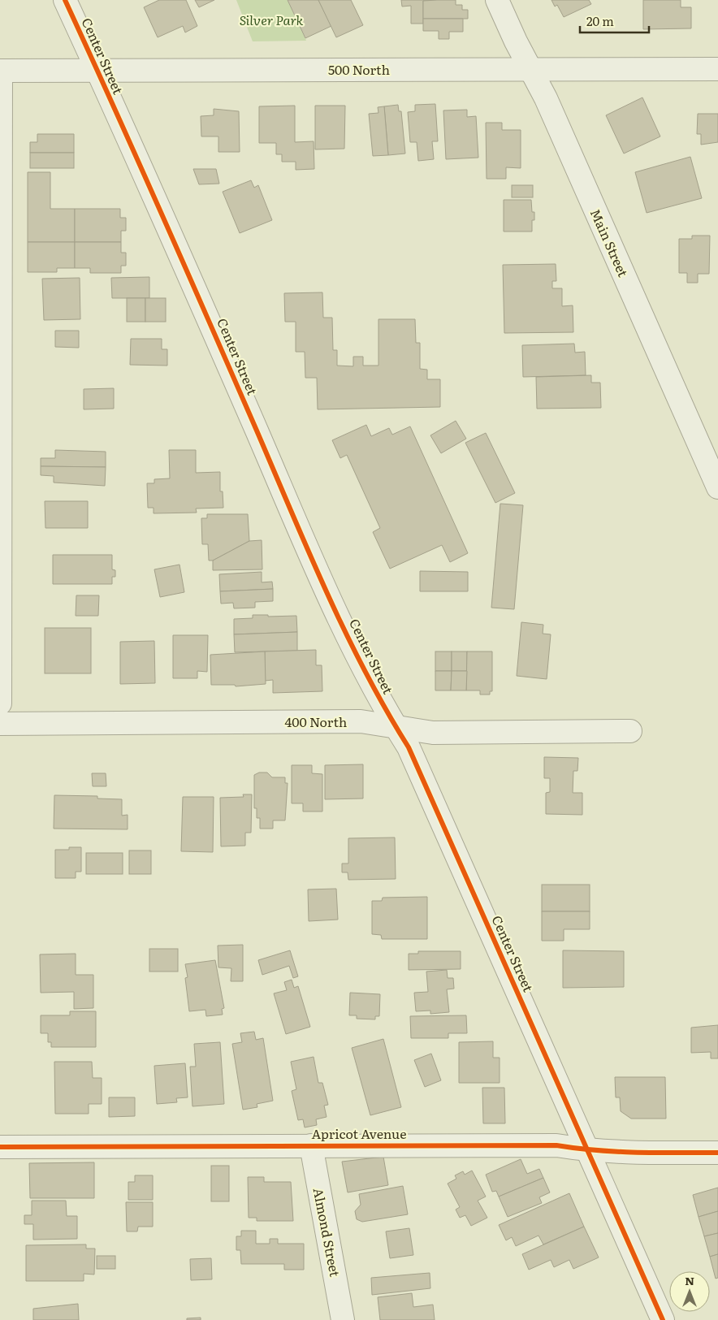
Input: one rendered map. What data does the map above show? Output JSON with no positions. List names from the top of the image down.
{
  "streets": {
    "street": [
      "Center Street",
      "500 North",
      "Main Street",
      "400 North",
      "Apricot Avenue",
      "Almond Street"
    ]
  },
  "crossings": [
    ["Center Street", "500 North"],
    ["Center Street", "400 North"],
    ["Center Street", "Apricot Avenue"],
    ["500 North", "Main Street"],
    ["Apricot Avenue", "Almond Street"]
  ],
  "parks": ["Silver Park"],
  "scale_bar": "20 m",
  "north": "top"
}
